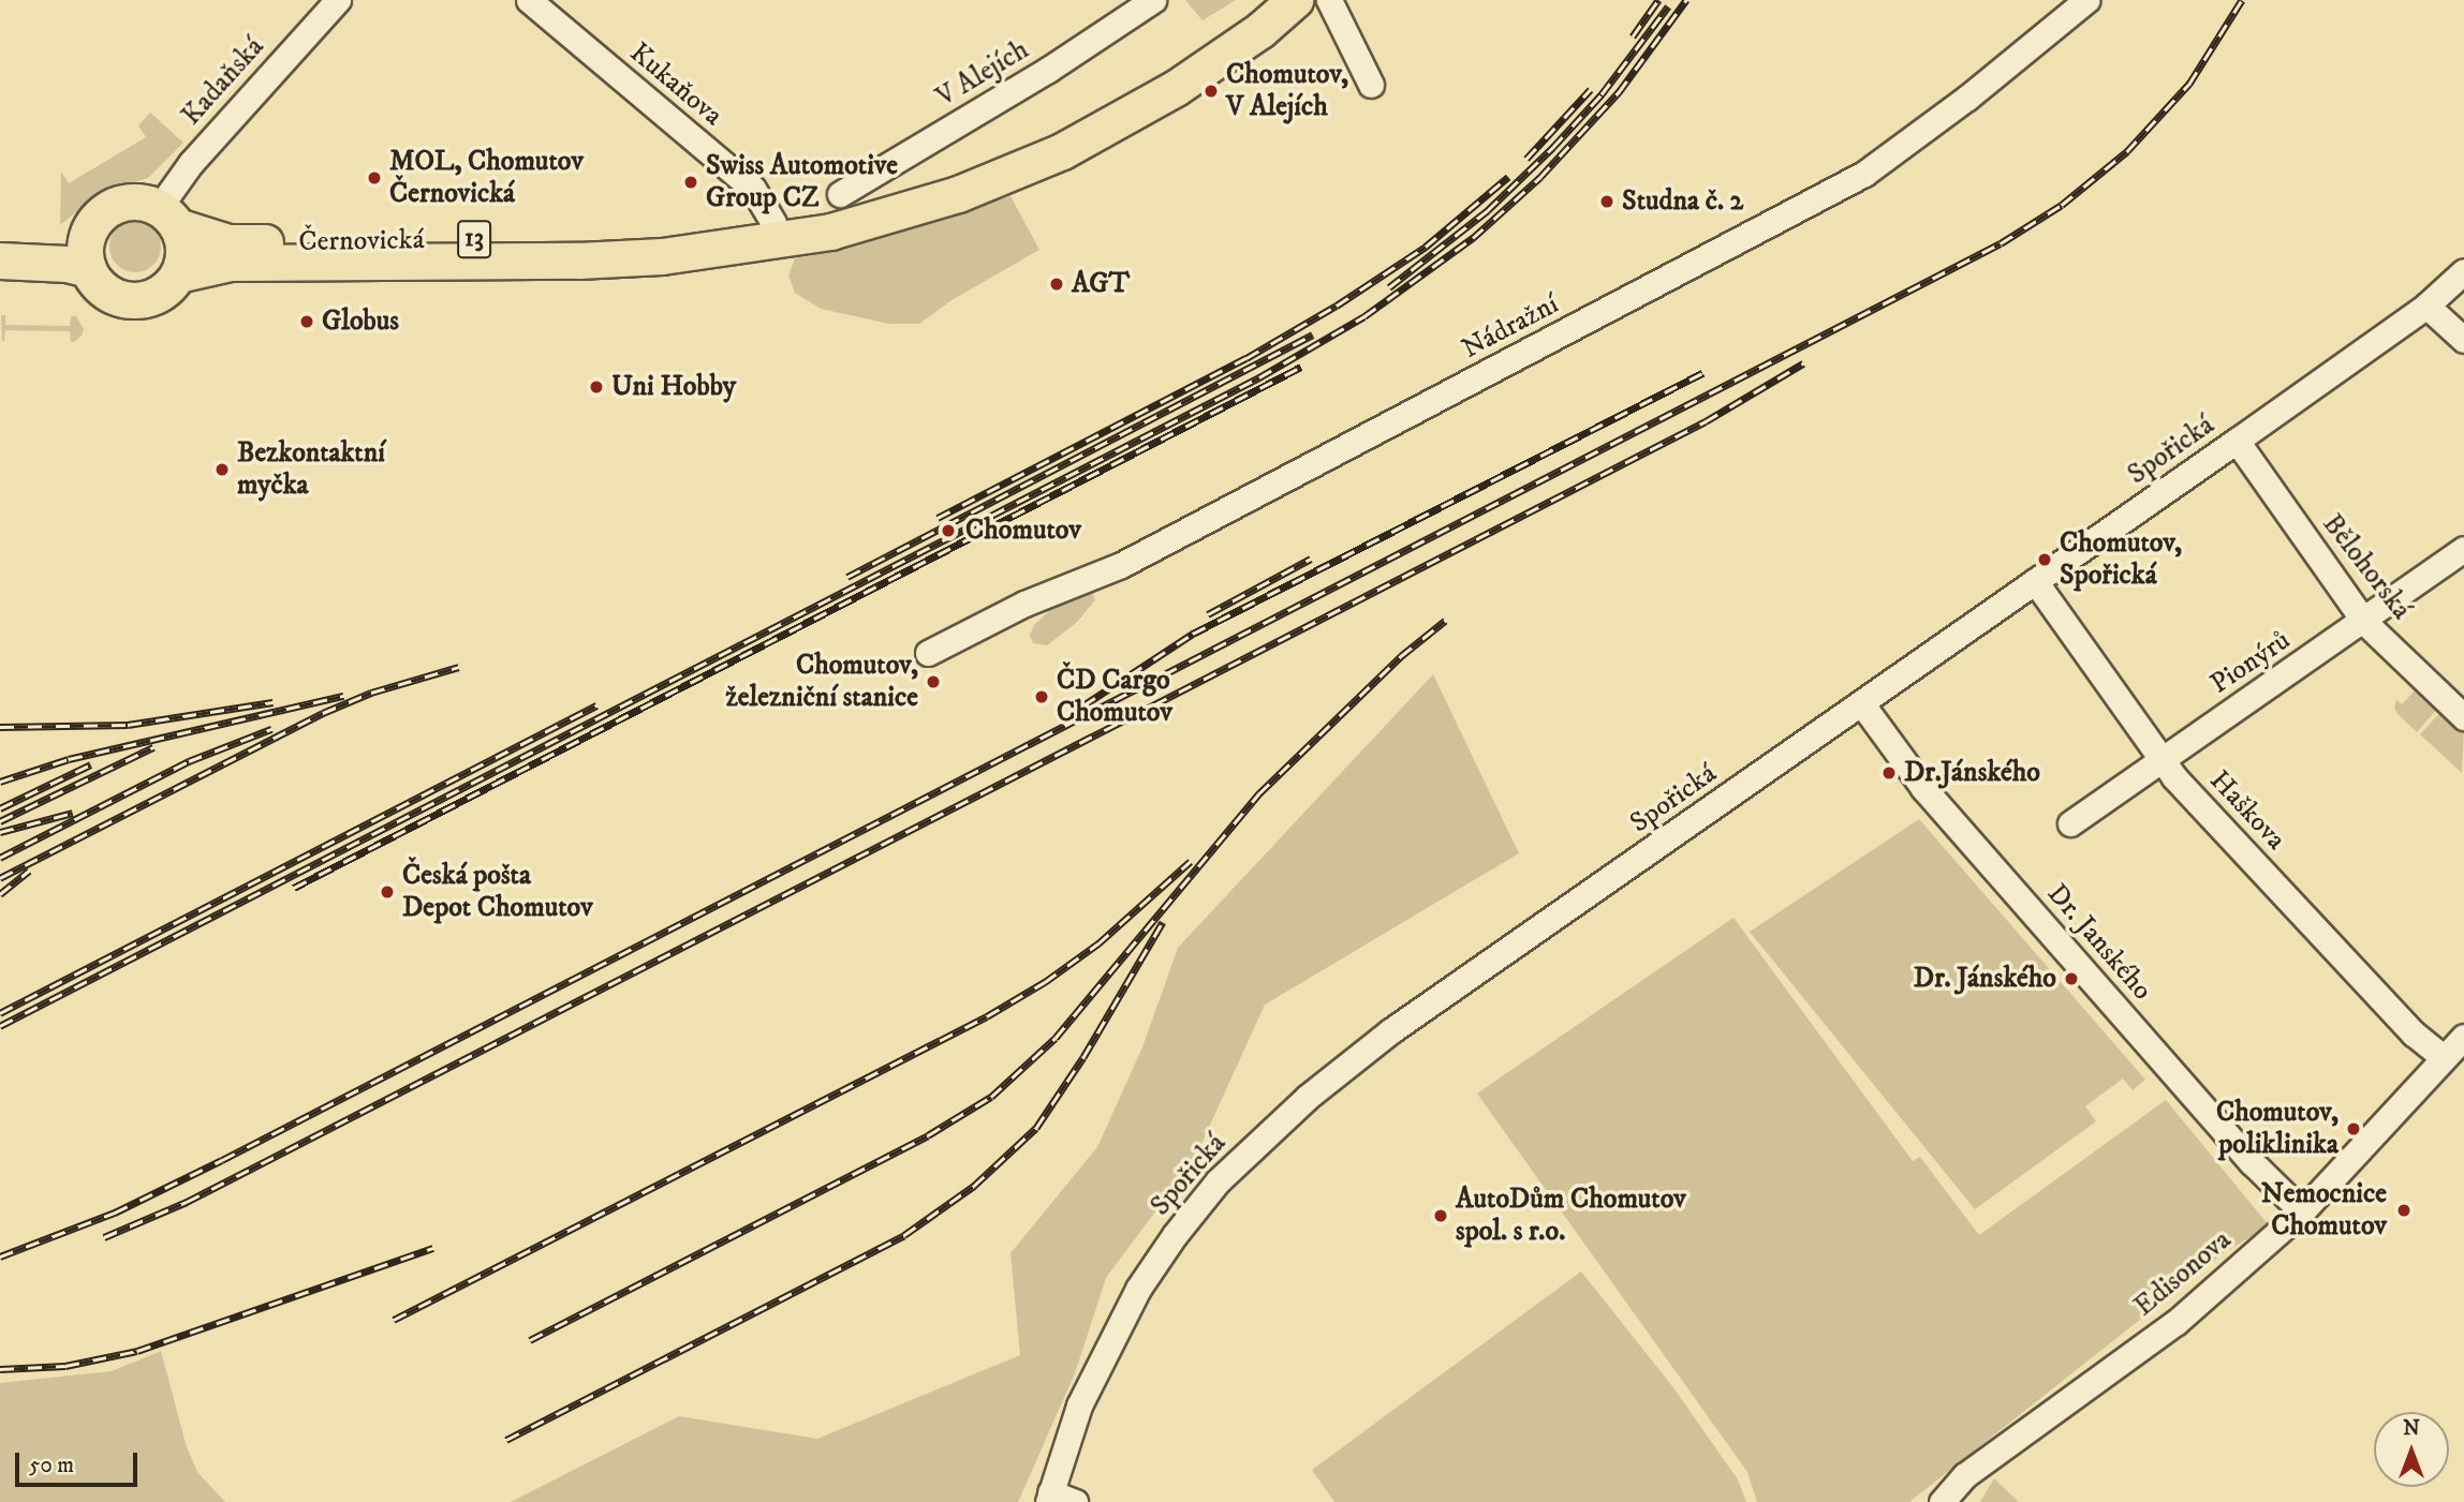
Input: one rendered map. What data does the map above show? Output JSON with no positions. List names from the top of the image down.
{
  "streets": {
    "highway": ["13", "Černovická"],
    "street": [
      "V Alejích",
      "Kadaňská",
      "Kukaňova",
      "Nádražní",
      "Spořická",
      "Bělohorská",
      "Pionýrů",
      "Haškova",
      "Dr. Janského",
      "Edisonova"
    ]
  },
  "crossings": [
    ["Kadaňská", "Černovická"],
    ["Kukaňova", "13"],
    ["Kukaňova", "Černovická"],
    ["13", "Černovická"],
    ["Spořická", "Bělohorská"],
    ["Spořická", "Haškova"],
    ["Spořická", "Dr. Janského"],
    ["Bělohorská", "Pionýrů"],
    ["Pionýrů", "Haškova"],
    ["Haškova", "Edisonova"],
    ["Dr. Janského", "Edisonova"]
  ],
  "places": [
    "Chomutov, V Alejích",
    "MOL, Chomutov Černovická",
    "Swiss Automotive Group CZ",
    "Studna č. 2",
    "AGT",
    "Globus",
    "Uni Hobby",
    "Bezkontaktní myčka",
    "Chomutov",
    "Chomutov, Spořická",
    "Chomutov, železniční stanice",
    "ČD Cargo Chomutov",
    "Dr.Jánského",
    "Česká pošta Depot Chomutov",
    "Dr. Jánského",
    "Chomutov, poliklinika",
    "Nemocnice Chomutov",
    "AutoDům Chomutov spol. s r.o."
  ],
  "scale_bar": "50 m",
  "north": "top"
}
